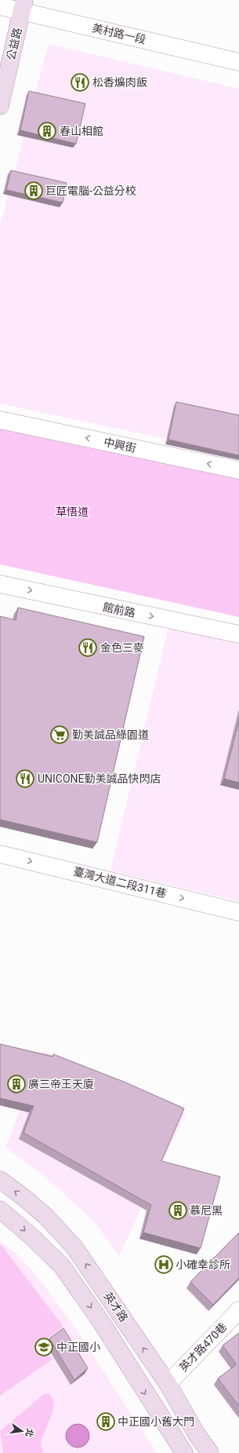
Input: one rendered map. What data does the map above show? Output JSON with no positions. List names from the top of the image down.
{
  "streets": {
    "main road": ["公益路", "英才路"],
    "street": [
      "美村路一段",
      "中興街",
      "館前路",
      "臺灣大道二段311巷",
      "英才路470巷"
    ]
  },
  "crossings": [
    ["美村路一段", "公益路"],
    ["英才路", "英才路470巷"]
  ],
  "one_way": ["中興街", "館前路", "臺灣大道二段311巷"],
  "parks": ["草悟道"],
  "places": {
    "restaurant": ["松香爌肉飯", "金色三麥", "UNICONE勤美誠品快閃店"],
    "building": [
      "春山相館",
      "巨匠電腦-公益分校",
      "廣三帝王天廈",
      "慕尼黑",
      "中正國小舊大門"
    ],
    "supermarket": ["勤美誠品綠園道"],
    "hospital": ["小確幸診所"],
    "school or university": ["中正國小"]
  },
  "north": "right"
}
